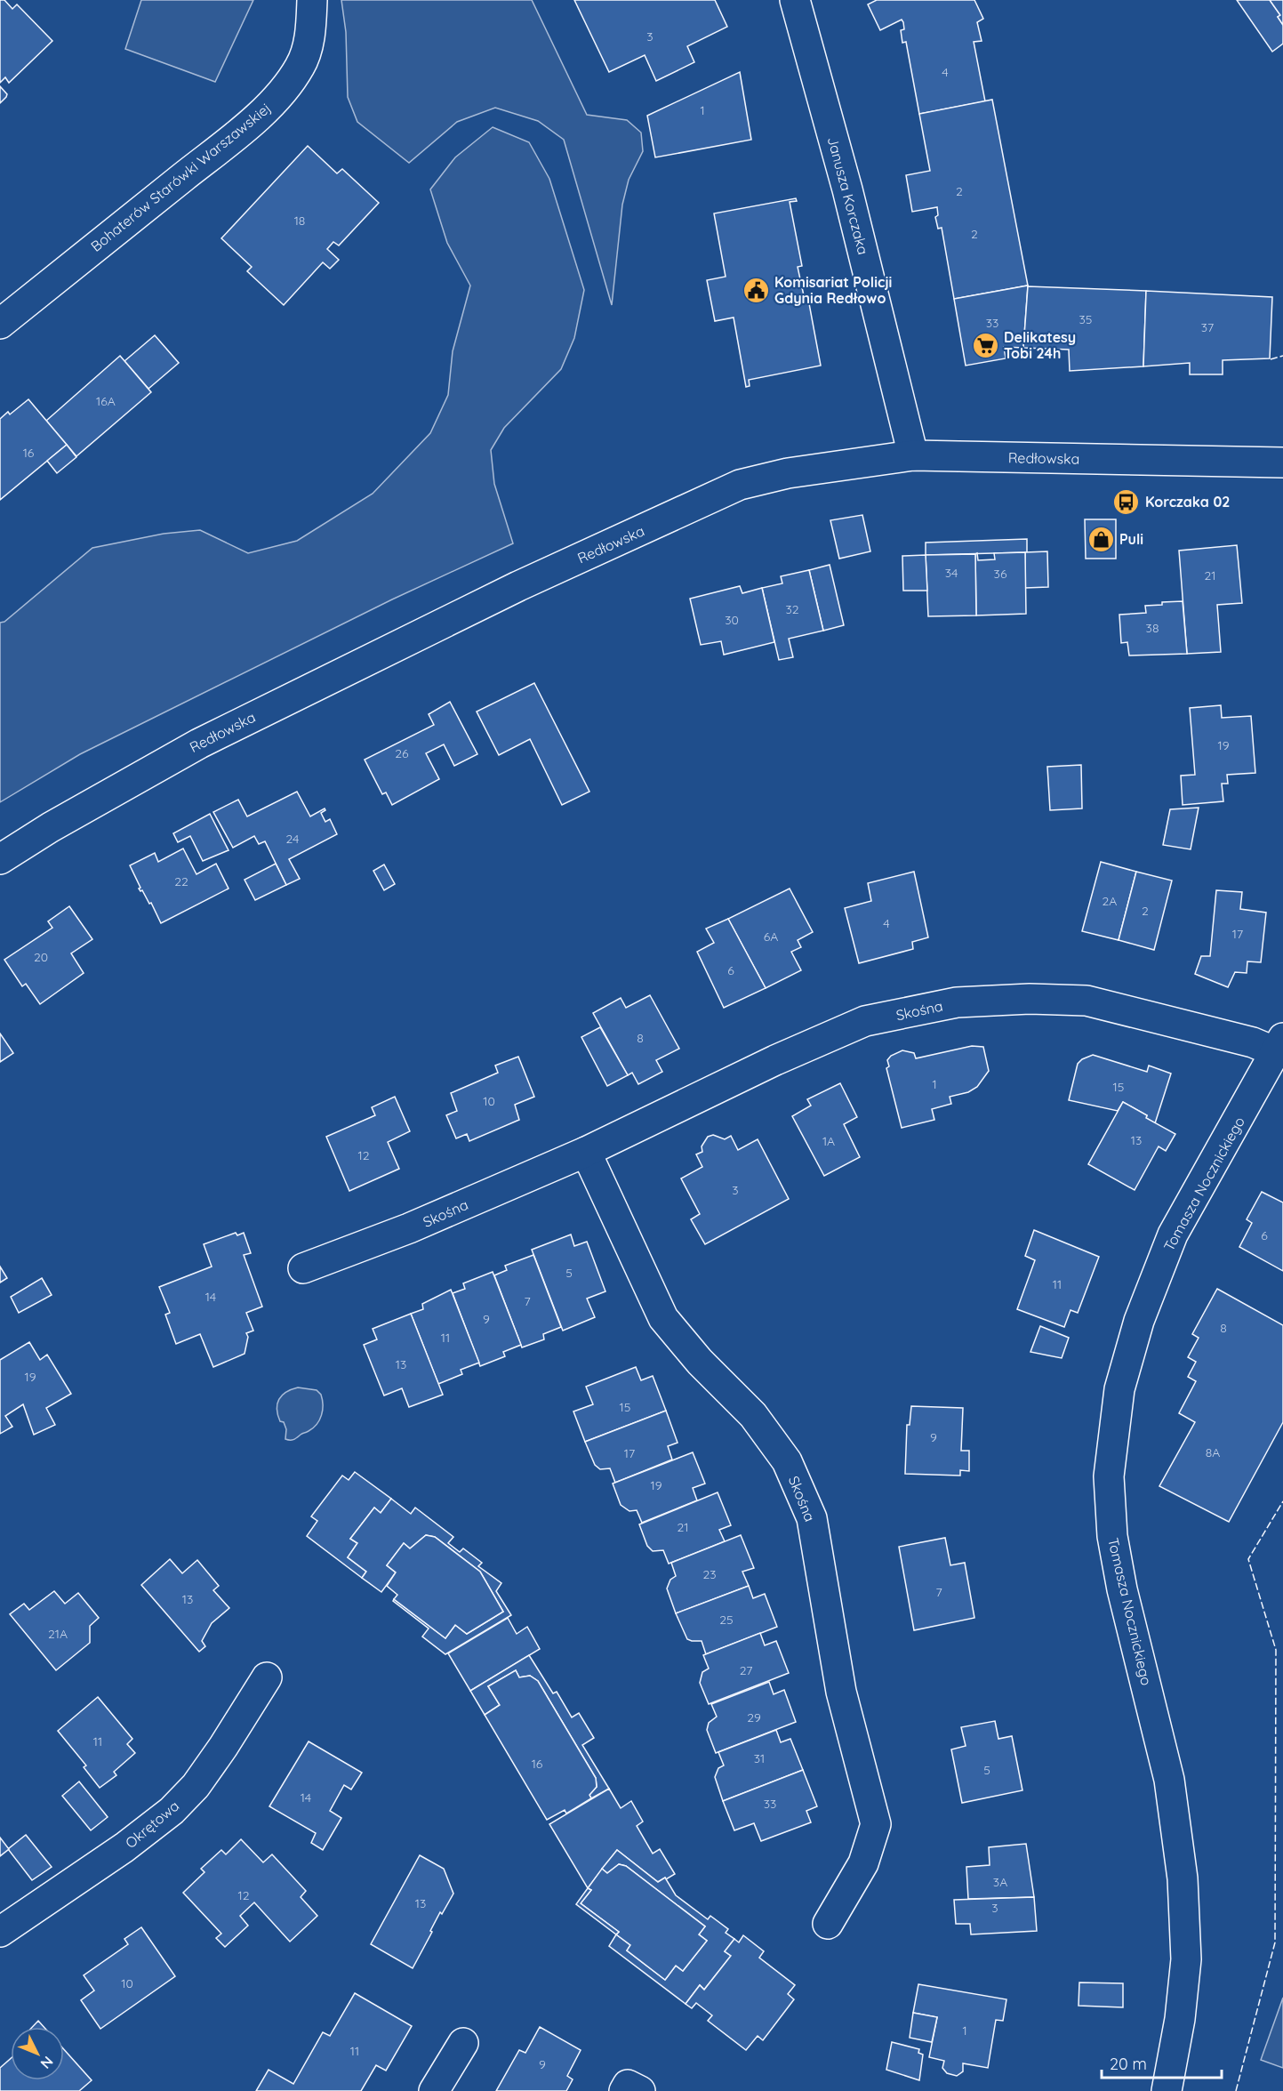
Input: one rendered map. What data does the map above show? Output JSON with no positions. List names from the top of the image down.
{
  "streets": {
    "street": [
      "Bohaterów Starówki Warszawskiej",
      "Janusza Korczaka",
      "Redłowska",
      "Skośna",
      "Tomasza Nocznickiego",
      "Okrętowa"
    ]
  },
  "crossings": [
    ["Janusza Korczaka", "Redłowska"],
    ["Skośna", "Tomasza Nocznickiego"]
  ],
  "places": {
    "public building": ["Komisariat Policji Gdynia Redłowo"],
    "supermarket": ["Delikatesy Tobi 24h"],
    "bus stop": ["Korczaka 02"],
    "shop": ["Puli"]
  },
  "house_numbers": [
    "3",
    "4",
    "1",
    "2",
    "18",
    "2",
    "35",
    "33",
    "37",
    "16A",
    "16",
    "34",
    "36",
    "21",
    "32",
    "30",
    "38",
    "19",
    "26",
    "24",
    "22",
    "2A",
    "2",
    "4",
    "17",
    "6A",
    "20",
    "6",
    "8",
    "1",
    "15",
    "10",
    "13",
    "1A",
    "12",
    "3",
    "6",
    "5",
    "11",
    "14",
    "7",
    "9",
    "8",
    "11",
    "13",
    "19",
    "15",
    "9",
    "8A",
    "17",
    "19",
    "21",
    "23",
    "7",
    "13",
    "25",
    "21A",
    "27",
    "29",
    "11",
    "31",
    "16",
    "5",
    "14",
    "33",
    "3A",
    "12",
    "13",
    "3",
    "10",
    "1",
    "11",
    "9"
  ],
  "scale_bar": "20 m",
  "north": "bottom right"
}
